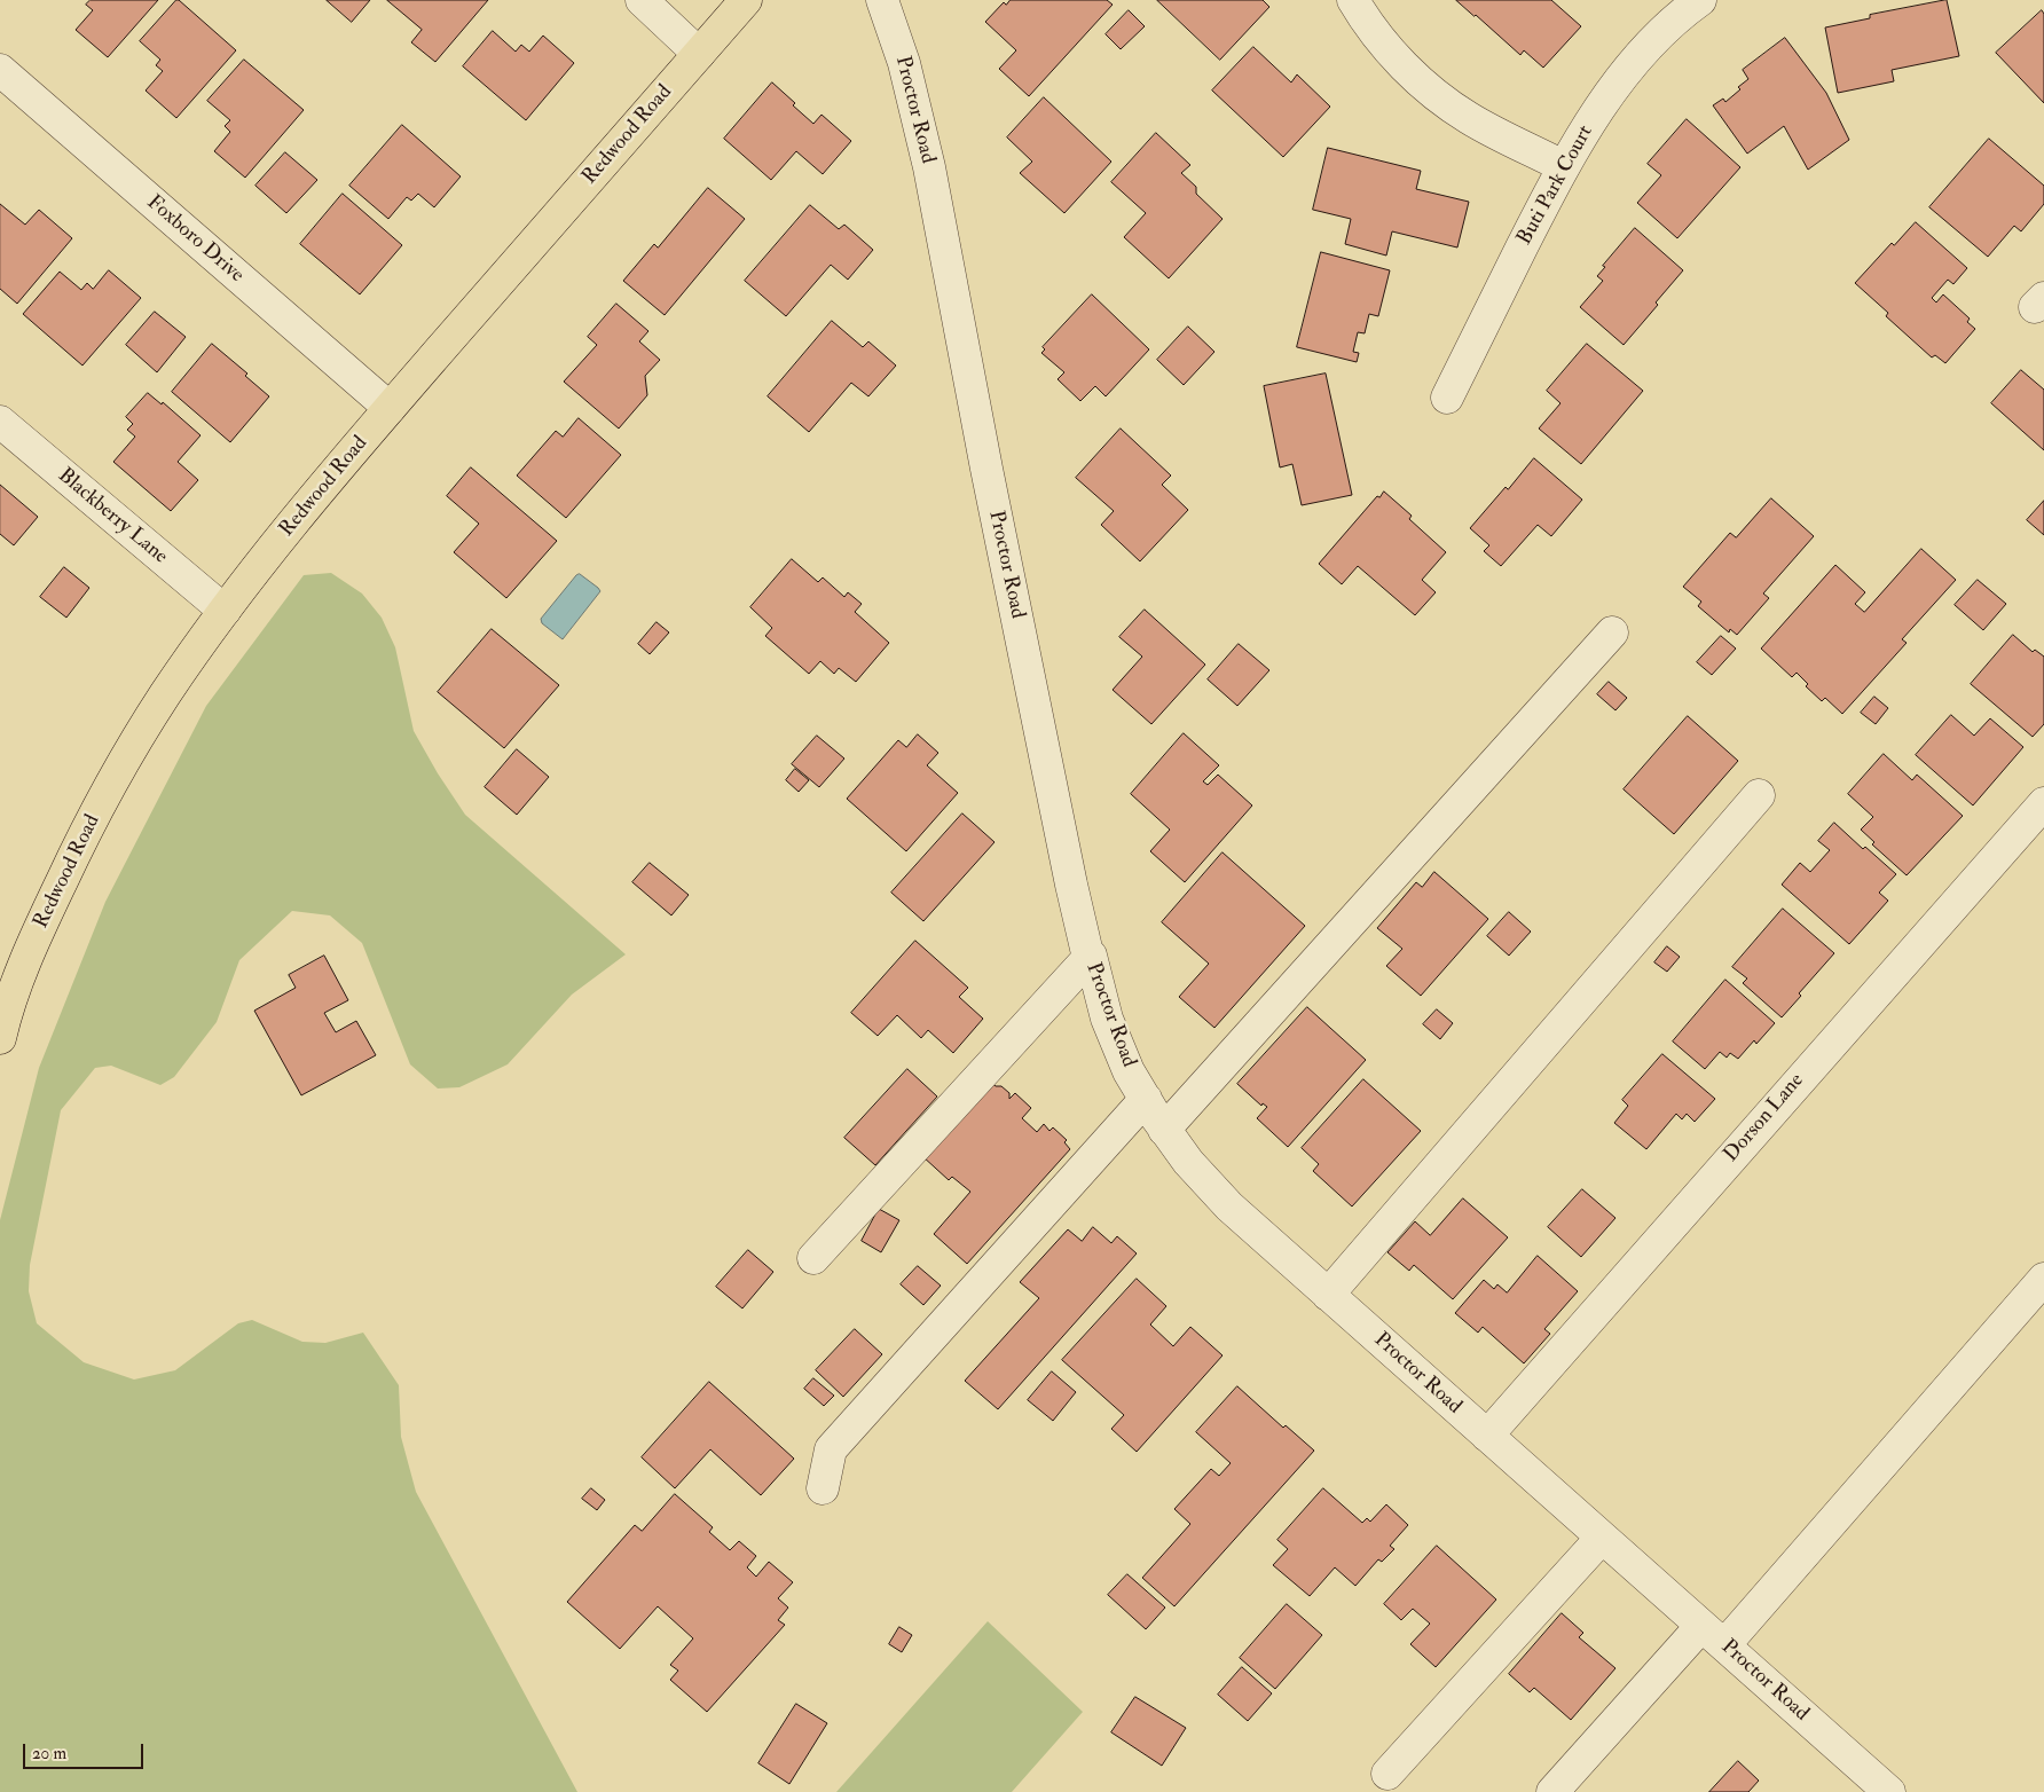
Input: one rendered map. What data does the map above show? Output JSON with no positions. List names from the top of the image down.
{
  "streets": {
    "main road": ["Redwood Road"],
    "street": [
      "Proctor Road",
      "Buti Park Court",
      "Foxboro Drive",
      "Blackberry Lane",
      "Dorson Lane"
    ]
  },
  "crossings": [
    ["Proctor Road", "Dorson Lane"],
    ["Redwood Road", "Foxboro Drive"],
    ["Redwood Road", "Blackberry Lane"]
  ],
  "scale_bar": "20 m"
}
